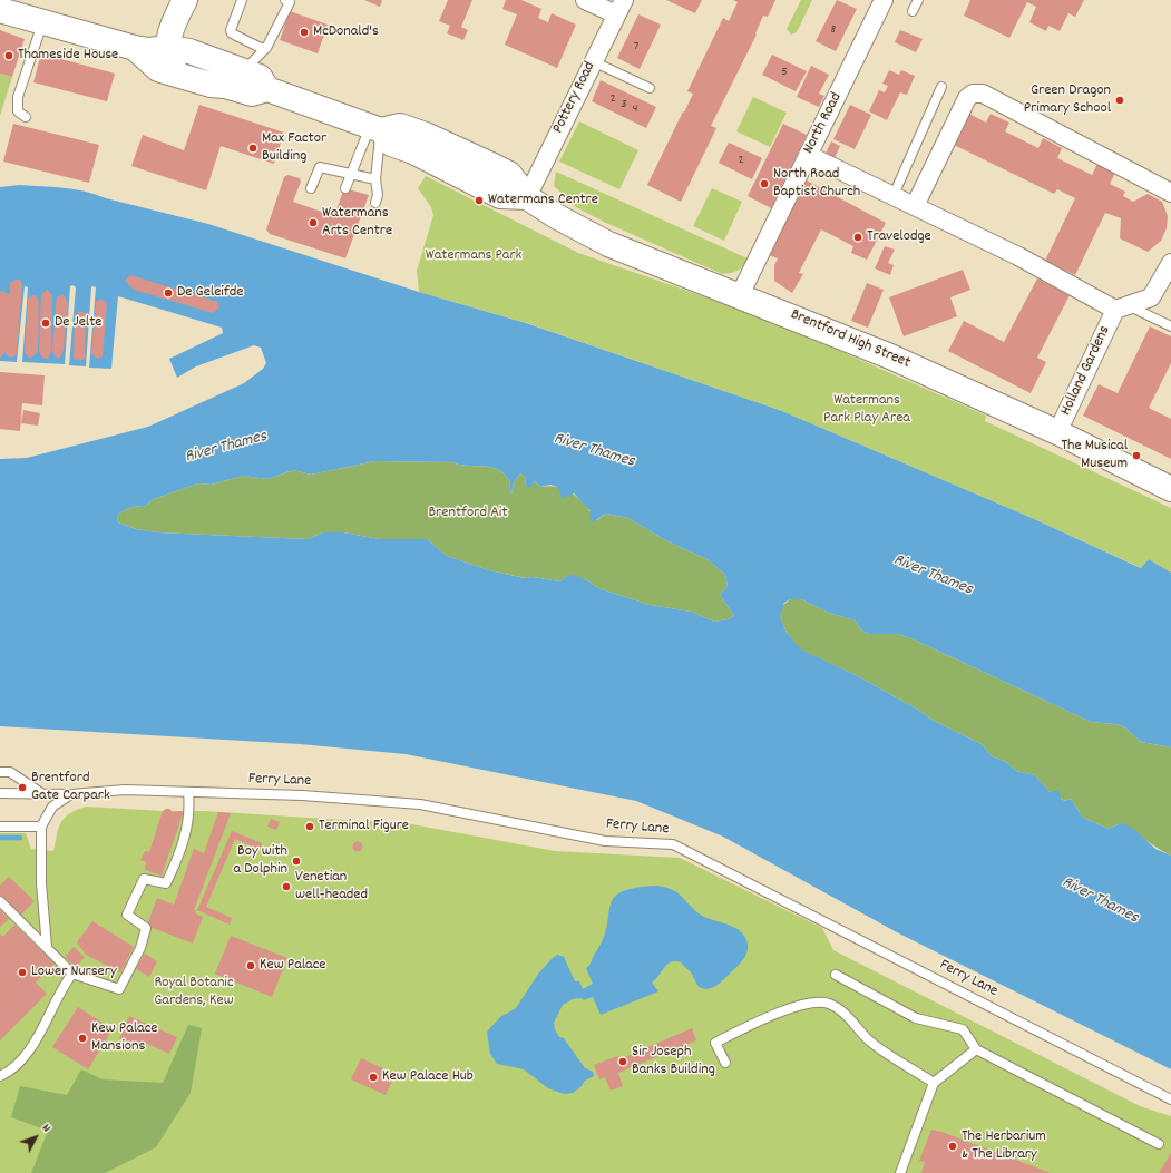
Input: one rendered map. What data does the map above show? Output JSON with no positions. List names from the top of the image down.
{
  "streets": {
    "main road": ["Brentford High Street"],
    "street": ["Pottery Road", "North Road", "Holland Gardens"],
    "lane": ["Ferry Lane"]
  },
  "crossings": [
    ["Pottery Road", "Brentford High Street"],
    ["North Road", "Brentford High Street"],
    ["Brentford High Street", "Holland Gardens"]
  ],
  "water": ["River Thames"],
  "parks": [
    "Watermans Park",
    "Watermans Park Play Area",
    "Brentford Ait",
    "Royal Botanic Gardens, Kew"
  ],
  "places": [
    "McDonald's",
    "Thameside House",
    "Green Dragon Primary School",
    "Max Factor Building",
    "North Road Baptist Church",
    "Watermans Centre",
    "Watermans Arts Centre",
    "Travelodge",
    "De Geleifde",
    "De Jelte",
    "The Musical Museum",
    "Brentford Gate Carpark",
    "Terminal Figure",
    "Boy with a Dolphin",
    "Venetian well-headed",
    "Kew Palace",
    "Lower Nursery",
    "Kew Palace Mansions",
    "Sir Joseph Banks Building",
    "Kew Palace Hub",
    "The Herbarium & The Library"
  ],
  "house_numbers": [
    "8",
    "7",
    "5",
    "2",
    "3",
    "4",
    "2"
  ],
  "north": "top right"
}
